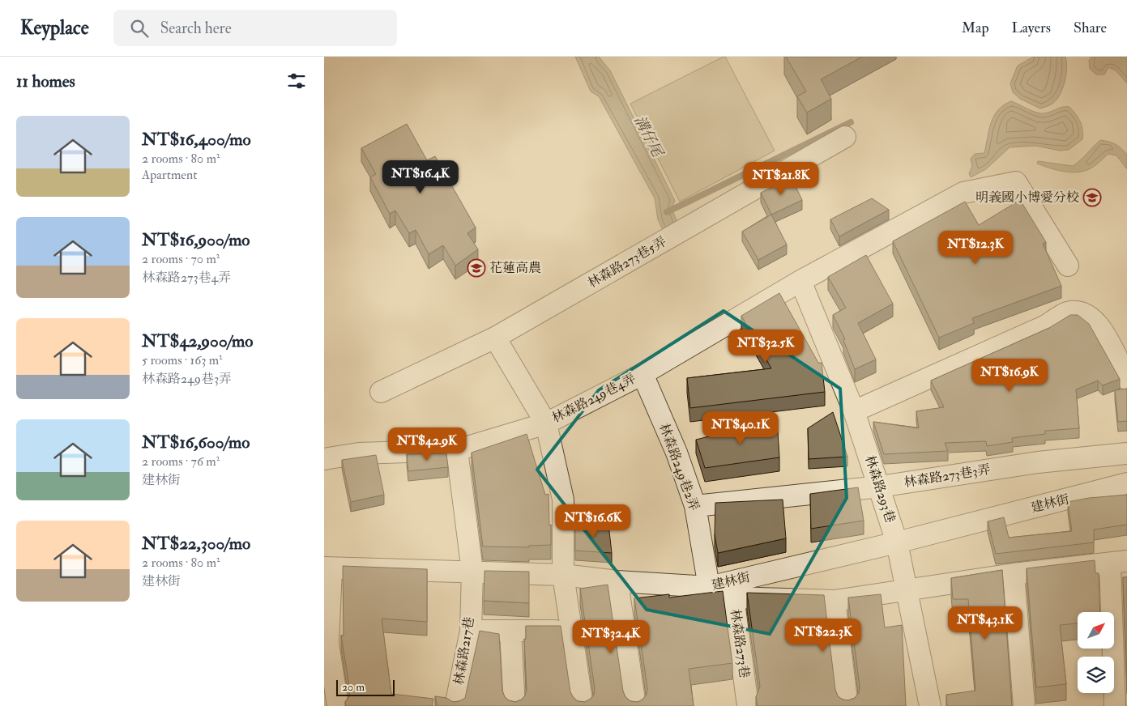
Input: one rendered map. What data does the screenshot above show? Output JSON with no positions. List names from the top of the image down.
{
  "streets": {
    "street": [
      "林森路273巷5弄",
      "林森路249巷4弄",
      "林森路249巷2弄",
      "林森路273巷3弄",
      "林森路293巷",
      "建林街",
      "林森路273巷",
      "林森路217巷"
    ]
  },
  "crossings": [
    ["林森路249巷4弄", "林森路249巷2弄"],
    ["林森路249巷4弄", "林森路217巷"],
    ["林森路249巷2弄", "林森路273巷3弄"],
    ["林森路249巷2弄", "建林街"],
    ["林森路273巷3弄", "林森路293巷"],
    ["林森路293巷", "建林街"],
    ["建林街", "林森路273巷"],
    ["建林街", "林森路217巷"]
  ],
  "water": ["溝仔尾"],
  "places": {
    "school or university": ["明義國小博愛分校", "花蓮高農"]
  },
  "scale_bar": "20 m",
  "north": "top right",
  "page": {
    "header": "Keyplace",
    "search": "Search here",
    "nav": ["Map", "Layers", "Share"],
    "heading": "11 homes",
    "list": [
      {
        "name": "NT$16,400/mo",
        "note": "2 rooms · 80 m² · Apartment"
      },
      {
        "name": "NT$16,900/mo",
        "note": "2 rooms · 70 m² · 林森路273巷4弄"
      },
      {
        "name": "NT$42,900/mo",
        "note": "5 rooms · 163 m² · 林森路249巷3弄"
      },
      {
        "name": "NT$16,600/mo",
        "note": "2 rooms · 76 m² · 建林街"
      },
      {
        "name": "NT$22,300/mo",
        "note": "2 rooms · 80 m² · 建林街"
      }
    ],
    "price": [
      "NT$16.4K",
      "NT$21.8K",
      "NT$12.3K",
      "NT$32.5K",
      "NT$16.9K",
      "NT$40.1K",
      "NT$42.9K",
      "NT$16.6K",
      "NT$43.1K",
      "NT$22.3K",
      "NT$32.4K"
    ],
    "scale": "20 m"
  }
}
